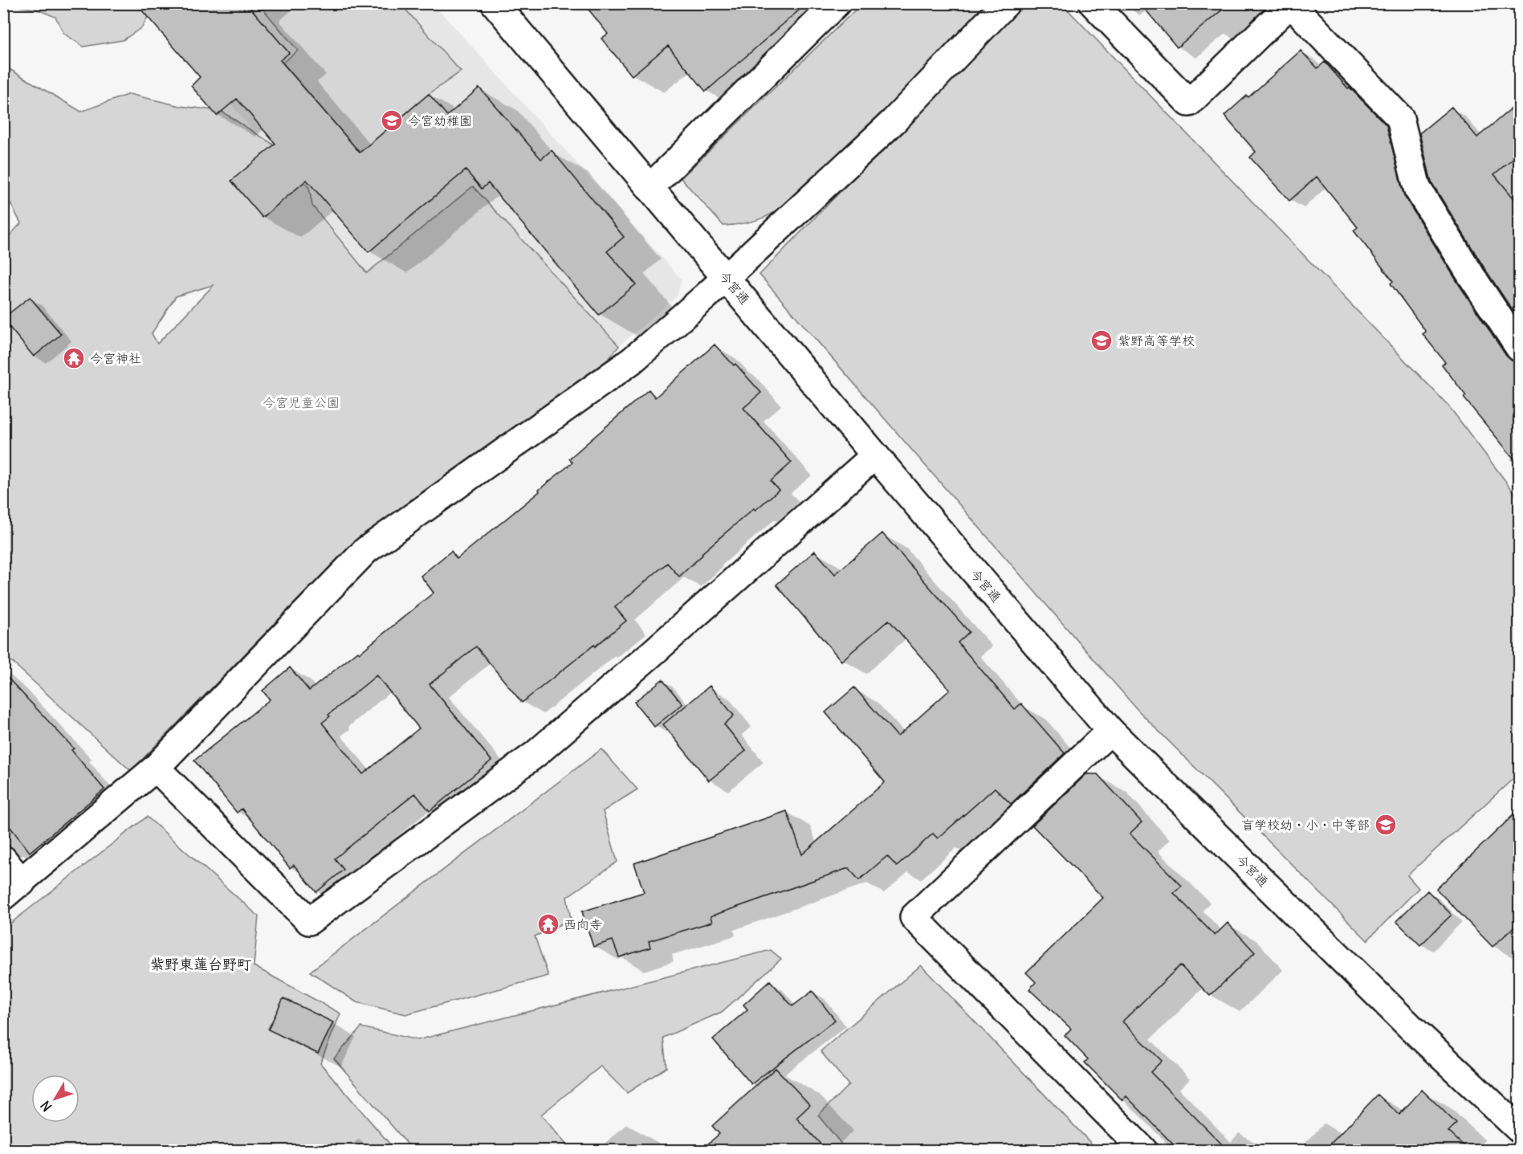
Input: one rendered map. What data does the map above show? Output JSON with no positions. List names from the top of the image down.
{
  "streets": {
    "street": ["今宮通"]
  },
  "districts": ["紫野東蓮台野町"],
  "parks": ["今宮児童公園"],
  "places": {
    "school or university": ["今宮幼稚園", "紫野高等学校", "盲学校幼・小・中等部"],
    "temple": ["今宮神社", "西向寺"]
  },
  "north": "bottom left"
}
